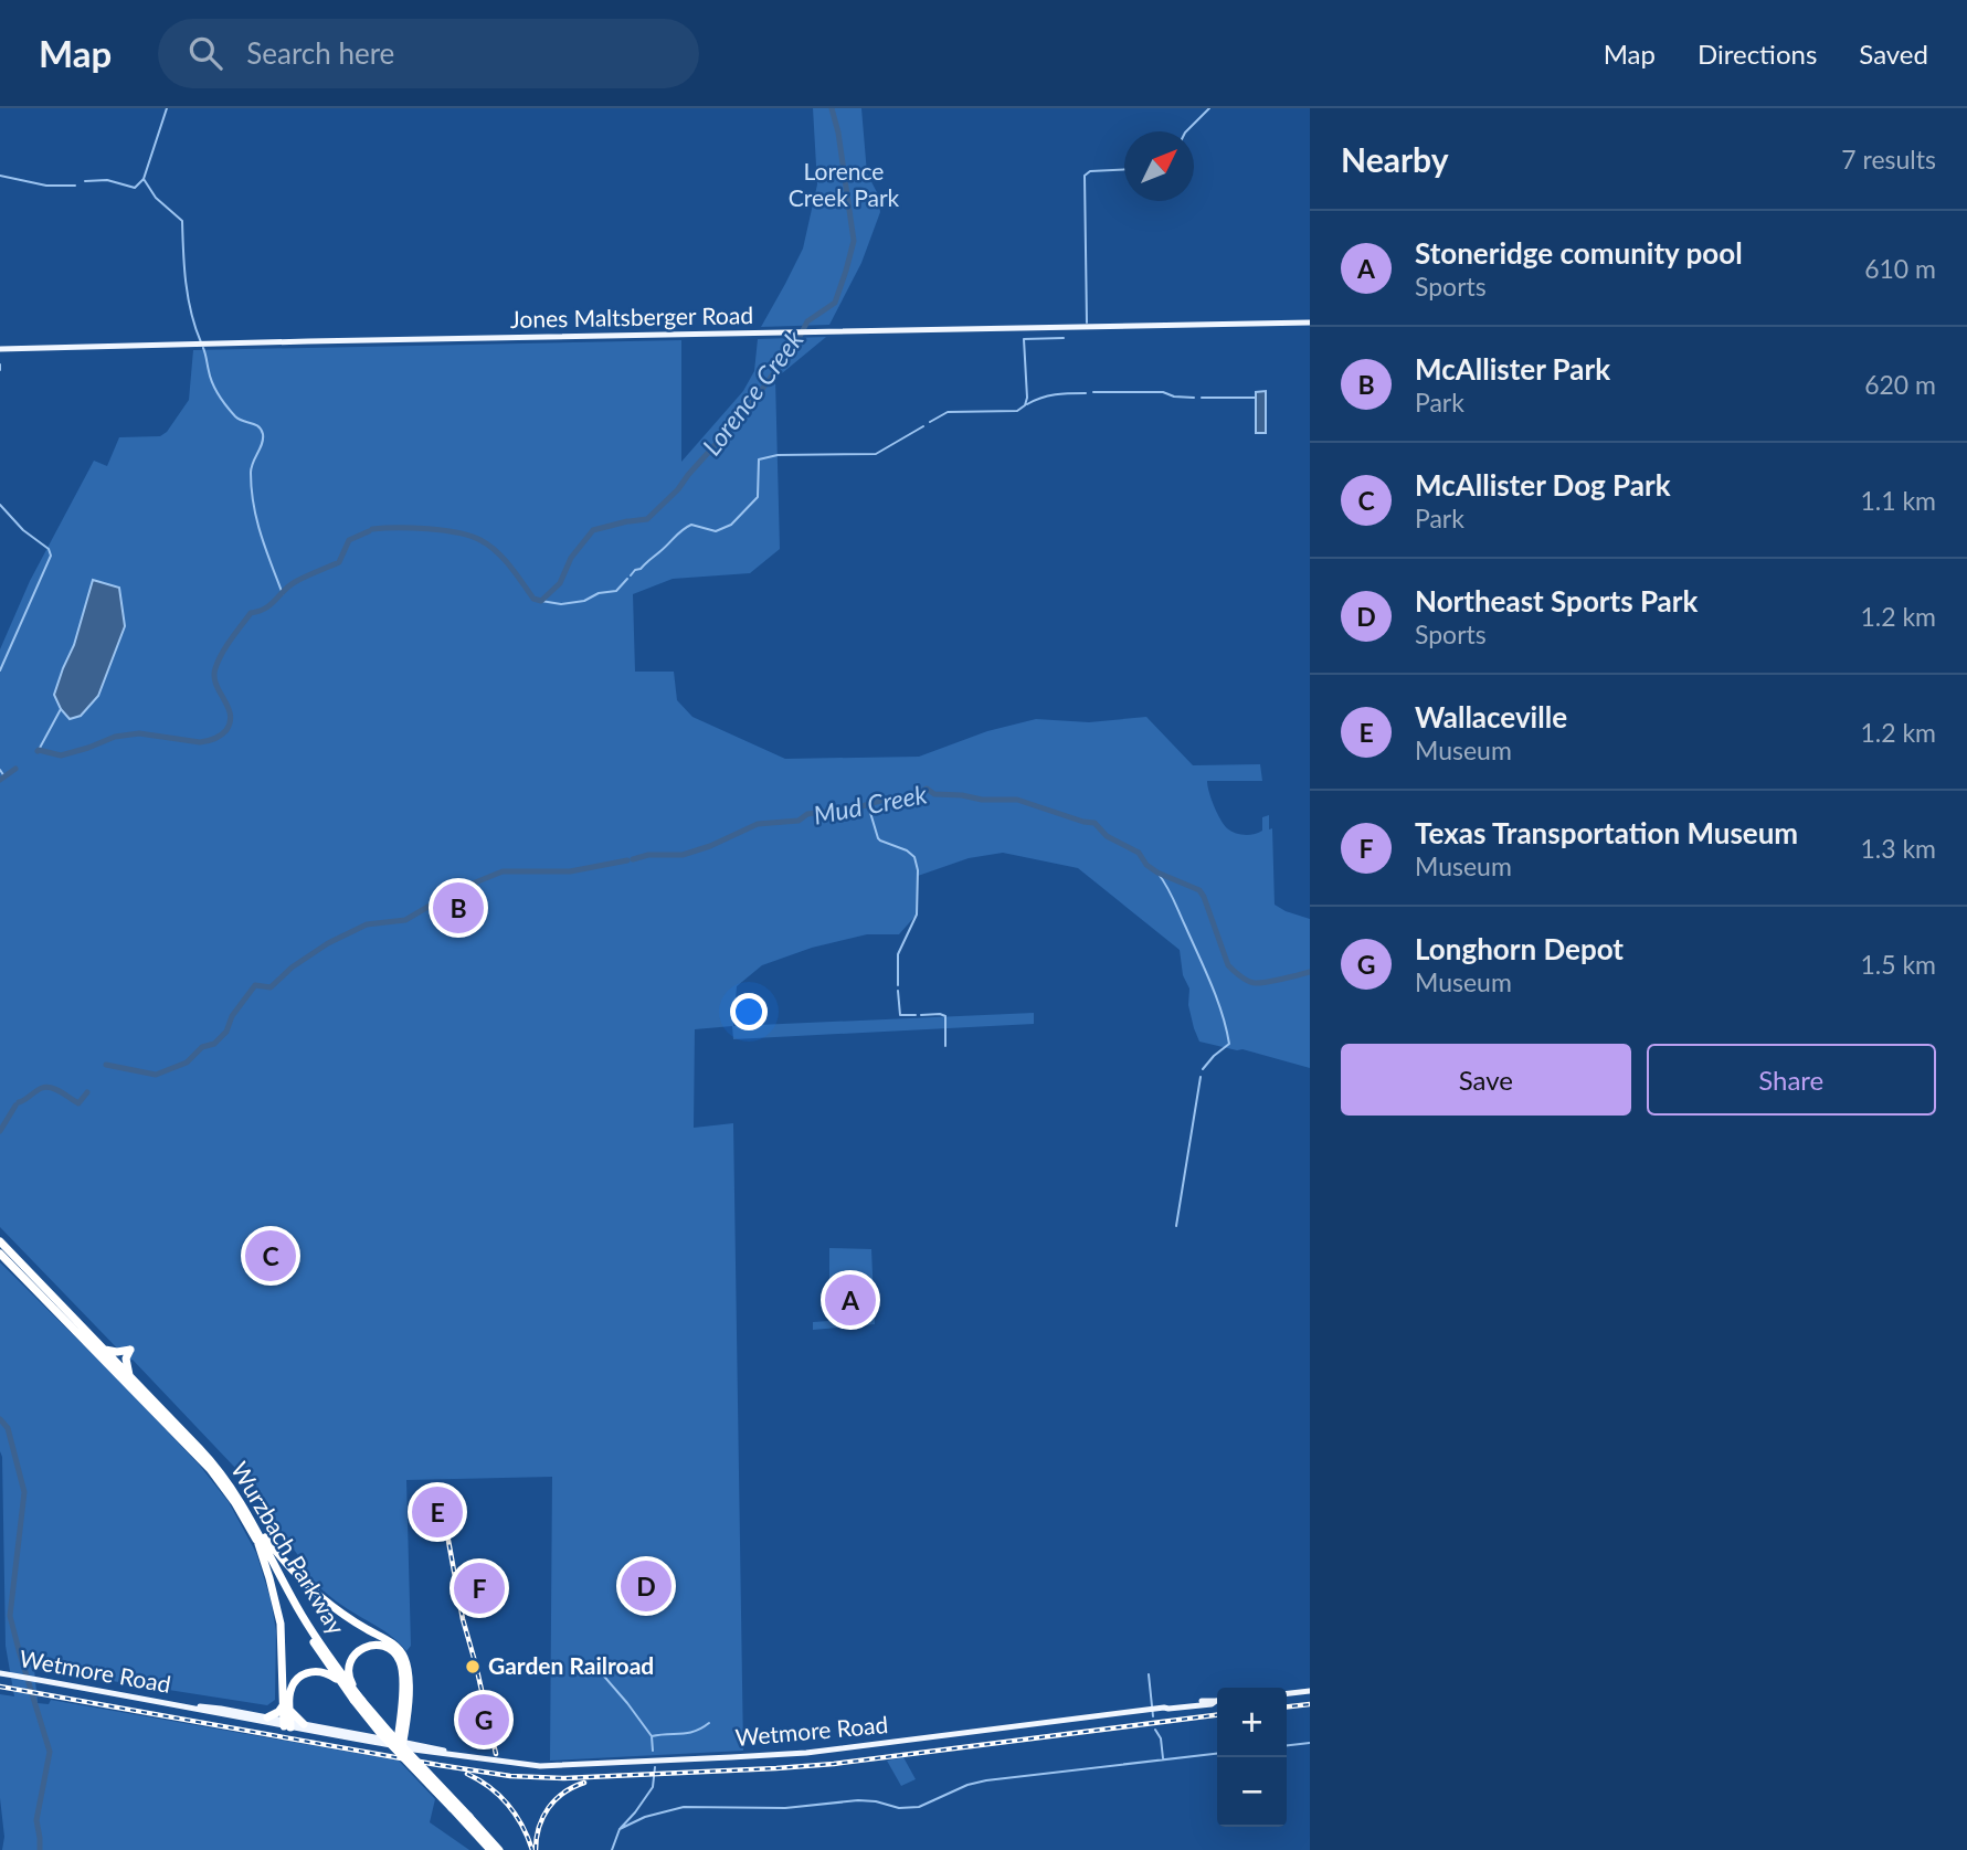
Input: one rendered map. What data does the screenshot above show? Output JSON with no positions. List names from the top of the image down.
{
  "streets": {
    "highway": ["Wurzbach Parkway"],
    "main road": ["Jones Maltsberger Road", "Wetmore Road"]
  },
  "water": ["Lorence Creek", "Mud Creek"],
  "parks": ["Lorence Creek Park"],
  "places": ["Garden Railroad"],
  "north": "top right",
  "page": {
    "header": "Map",
    "search": "Search here",
    "nav": ["Map", "Directions", "Saved"],
    "heading": ["Nearby", "7 results"],
    "list": [
      {
        "mark": "A",
        "name": "Stoneridge comunity pool",
        "note": "Sports",
        "value": "610 m"
      },
      {
        "mark": "B",
        "name": "McAllister Park",
        "note": "Park",
        "value": "620 m"
      },
      {
        "mark": "C",
        "name": "McAllister Dog Park",
        "note": "Park",
        "value": "1.1 km"
      },
      {
        "mark": "D",
        "name": "Northeast Sports Park",
        "note": "Sports",
        "value": "1.2 km"
      },
      {
        "mark": "E",
        "name": "Wallaceville",
        "note": "Museum",
        "value": "1.2 km"
      },
      {
        "mark": "F",
        "name": "Texas Transportation Museum",
        "note": "Museum",
        "value": "1.3 km"
      },
      {
        "mark": "G",
        "name": "Longhorn Depot",
        "note": "Museum",
        "value": "1.5 km"
      }
    ],
    "pins": [
      "B",
      "C",
      "A",
      "E",
      "D",
      "F",
      "G"
    ],
    "buttons": ["Save", "Share"],
    "map_buttons": ["+", "−"]
  }
}
